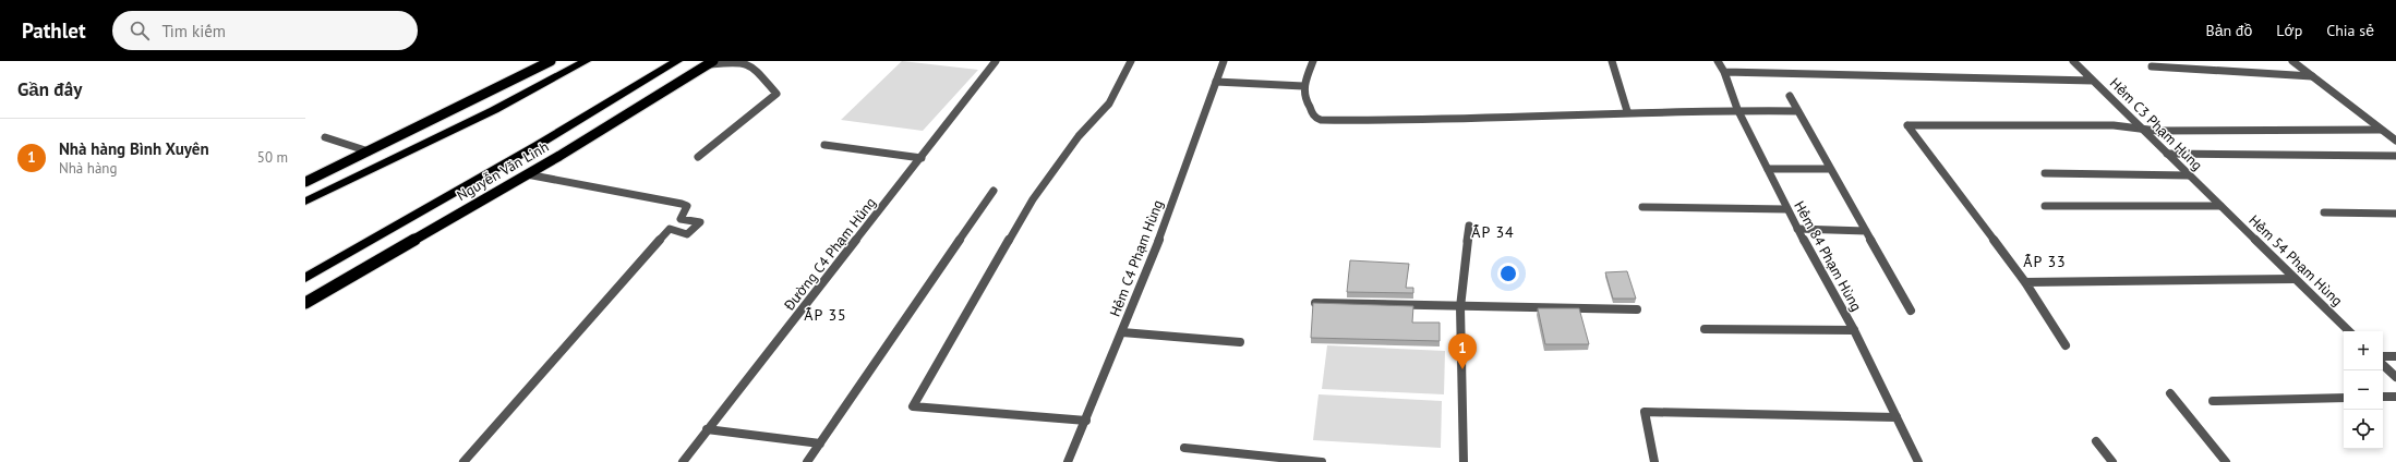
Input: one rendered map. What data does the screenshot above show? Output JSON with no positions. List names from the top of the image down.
{
  "streets": {
    "highway": ["Nguyễn Văn Linh"],
    "street": [
      "Hẻm C3 Phạm Hùng",
      "Đường C4 Phạm Hủng",
      "Hẻm 84 Phạm Hùng",
      "Hẻm C4 Phạm Hùng",
      "Hẻm 54 Phạm Hùng"
    ]
  },
  "crossings": [
    ["Hẻm C3 Phạm Hùng", "Hẻm 54 Phạm Hùng"]
  ],
  "districts": ["ẤP 34", "ẤP 33", "ẤP 35"],
  "page": {
    "header": "Pathlet",
    "search": "Tìm kiếm",
    "nav": ["Bản đồ", "Lớp", "Chia sẻ"],
    "heading": "Gần đây",
    "list": [
      {
        "mark": "1",
        "name": "Nhà hàng Bình Xuyên",
        "note": "Nhà hàng",
        "value": "50 m"
      }
    ],
    "map_buttons": ["+", "−"],
    "pins": "1"
  }
}
